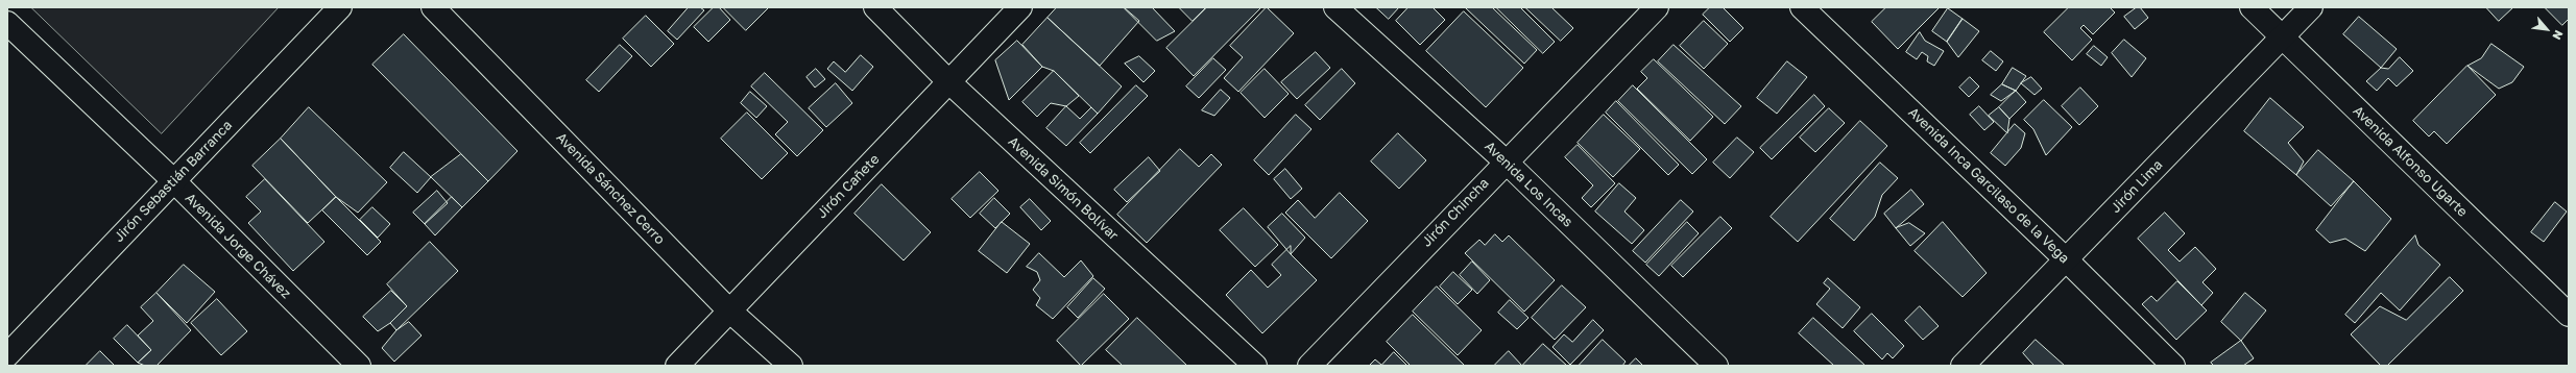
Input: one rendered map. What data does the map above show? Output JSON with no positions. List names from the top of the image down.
{
  "streets": {
    "street": [
      "Avenida Alfonso Ugarte",
      "Jirón Sebastián Barranca",
      "Avenida Los Incas",
      "Avenida Inca Garcilaso de la Vega",
      "Jirón Cañete",
      "Jirón Lima",
      "Avenida Sánchez Cerro",
      "Avenida Simón Bolívar",
      "Jirón Chincha",
      "Avenida Jorge Chávez"
    ]
  },
  "crossings": [
    ["Avenida Alfonso Ugarte", "Jirón Lima"],
    ["Jirón Sebastián Barranca", "Avenida Jorge Chávez"],
    ["Avenida Los Incas", "Jirón Chincha"],
    ["Avenida Inca Garcilaso de la Vega", "Jirón Lima"],
    ["Jirón Cañete", "Avenida Sánchez Cerro"],
    ["Jirón Cañete", "Avenida Simón Bolívar"]
  ],
  "north": "bottom right"
}
